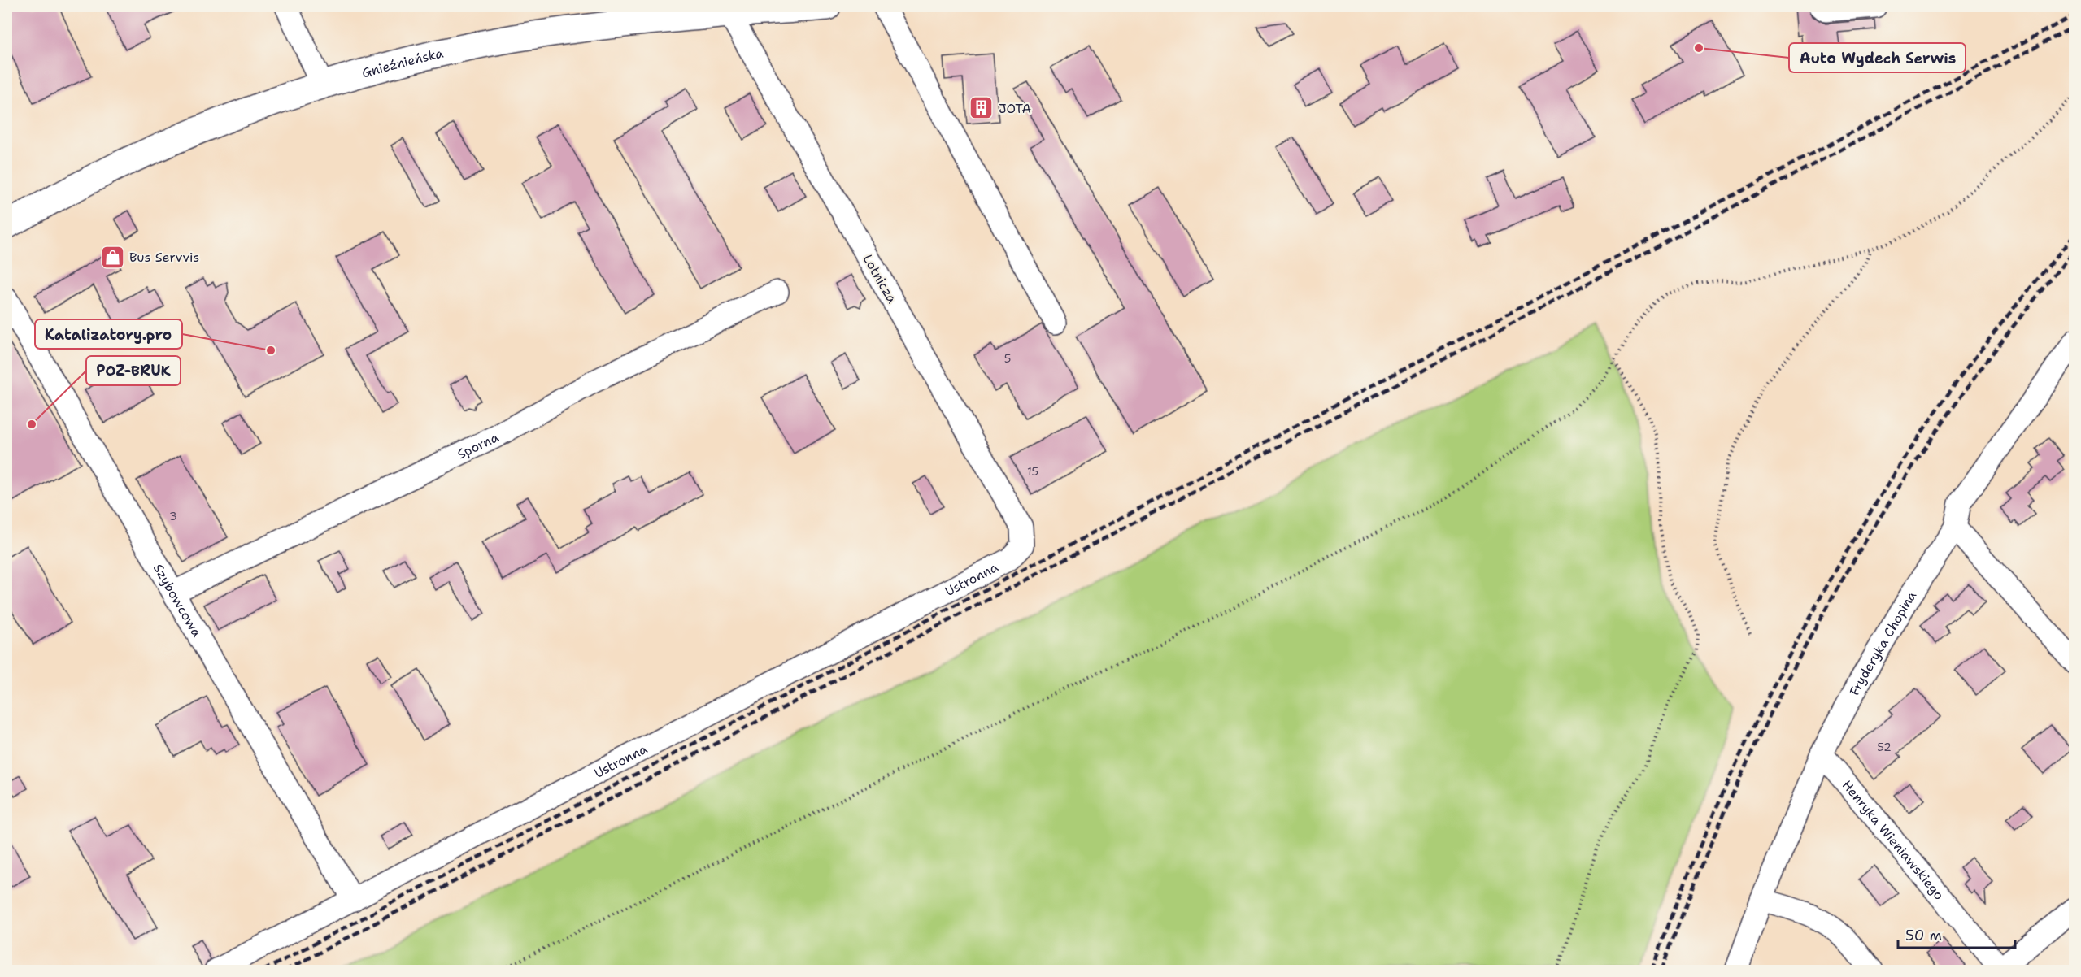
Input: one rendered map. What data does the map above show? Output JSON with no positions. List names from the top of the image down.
{
  "streets": {
    "main road": ["Gnieźnieńska"],
    "street": [
      "Lotnicza",
      "Sporna",
      "Ustronna",
      "Szybowcowa",
      "Fryderyka Chopina",
      "Henryka Wieniawskiego"
    ]
  },
  "crossings": [
    ["Gnieźnieńska", "Lotnicza"],
    ["Lotnicza", "Ustronna"],
    ["Sporna", "Szybowcowa"],
    ["Ustronna", "Szybowcowa"],
    ["Fryderyka Chopina", "Henryka Wieniawskiego"]
  ],
  "places": {
    "other": ["Auto Wydech Serwis", "Katalizatory.pro", "POZ-BRUK"],
    "building": ["JOTA"],
    "shop": ["Bus Servvis"]
  },
  "house_numbers": [
    "5",
    "15",
    "3",
    "52"
  ],
  "scale_bar": "50 m"
}
